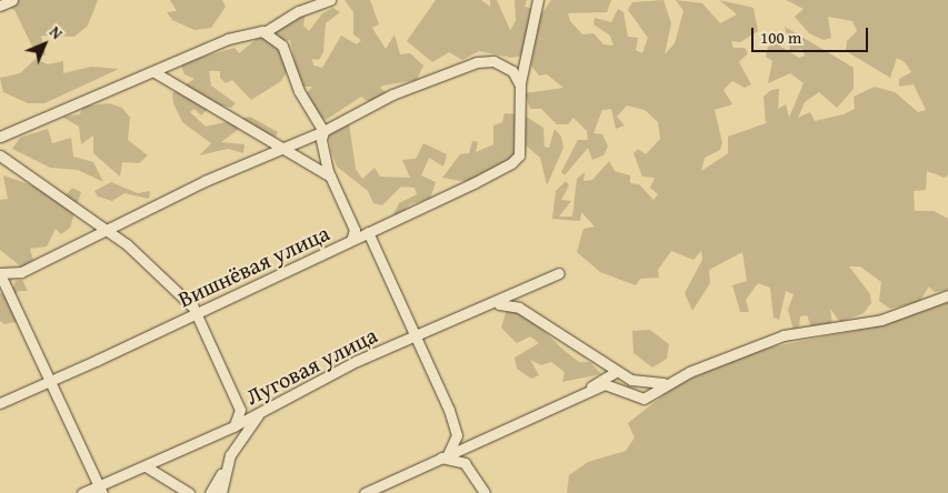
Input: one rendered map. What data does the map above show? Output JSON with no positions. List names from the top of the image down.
{
  "streets": {
    "street": ["Вишнёвая улица", "Луговая улица"]
  },
  "scale_bar": "100 m",
  "north": "top right"
}
